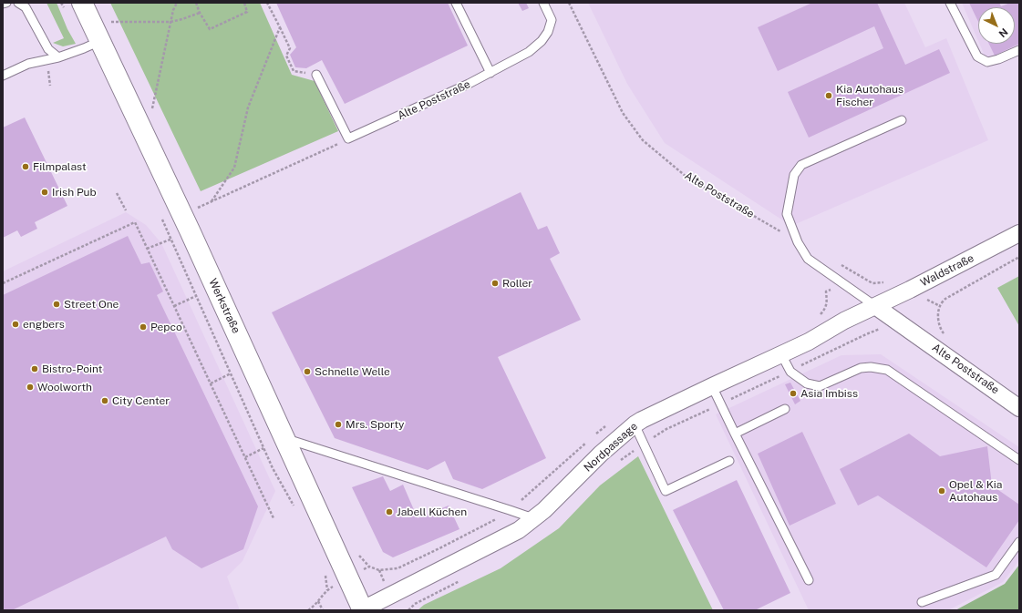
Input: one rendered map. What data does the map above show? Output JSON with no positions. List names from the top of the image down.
{
  "streets": {
    "street": [
      "Alte Poststraße",
      "Waldstraße",
      "Werkstraße",
      "Nordpassage"
    ]
  },
  "crossings": [
    ["Alte Poststraße", "Waldstraße"],
    ["Alte Poststraße", "Nordpassage"],
    ["Waldstraße", "Nordpassage"],
    ["Werkstraße", "Nordpassage"]
  ],
  "places": [
    "Kia Autohaus Fischer",
    "Filmpalast",
    "Irish Pub",
    "Roller",
    "Street One",
    "engbers",
    "Pepco",
    "Bistro-Point",
    "Schnelle Welle",
    "Woolworth",
    "Asia Imbiss",
    "City Center",
    "Mrs. Sporty",
    "Opel & Kia Autohaus",
    "Jabell Küchen"
  ],
  "north": "bottom right"
}
